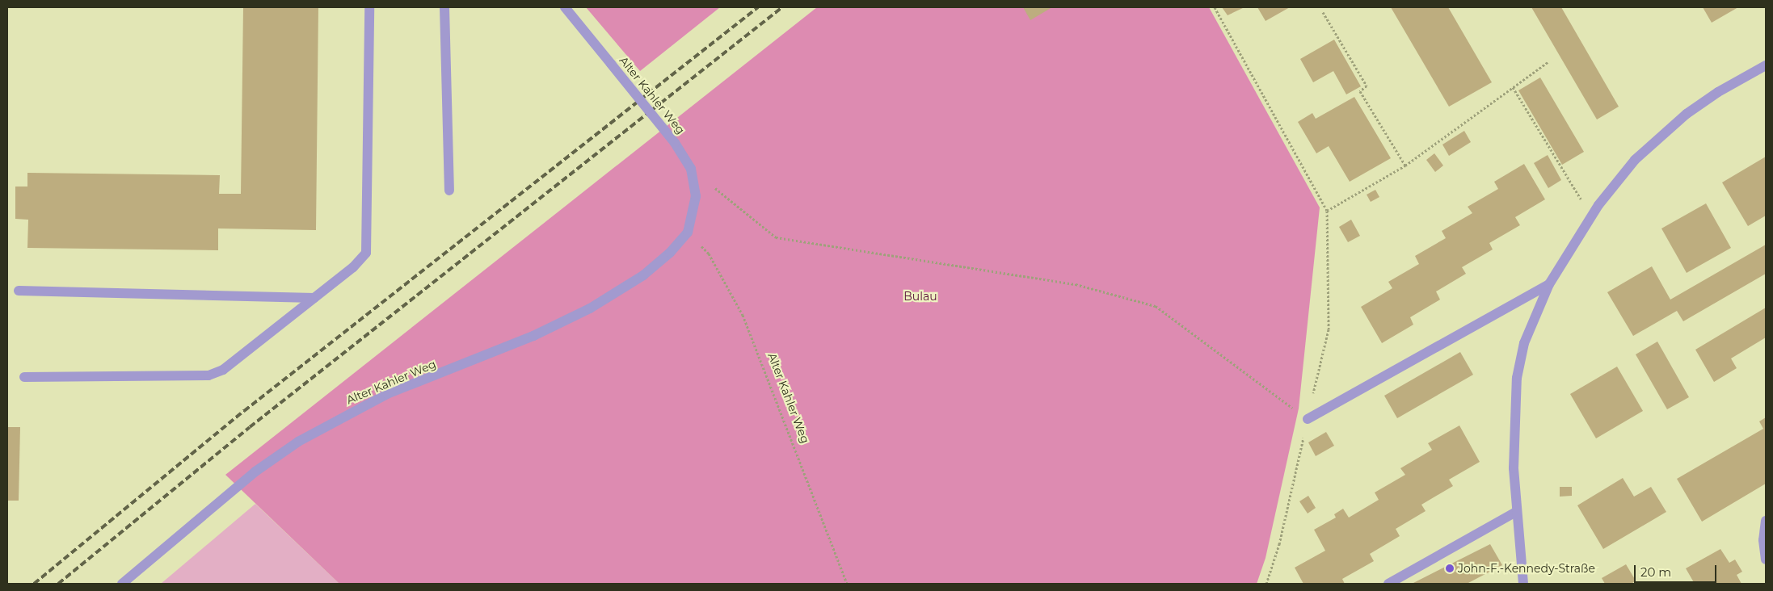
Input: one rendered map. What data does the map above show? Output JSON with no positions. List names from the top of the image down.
{
  "streets": {
    "street": ["Alter Kahler Weg"]
  },
  "parks": ["Bulau"],
  "places": ["John-F.-Kennedy-Straße"],
  "scale_bar": "20 m"
}
